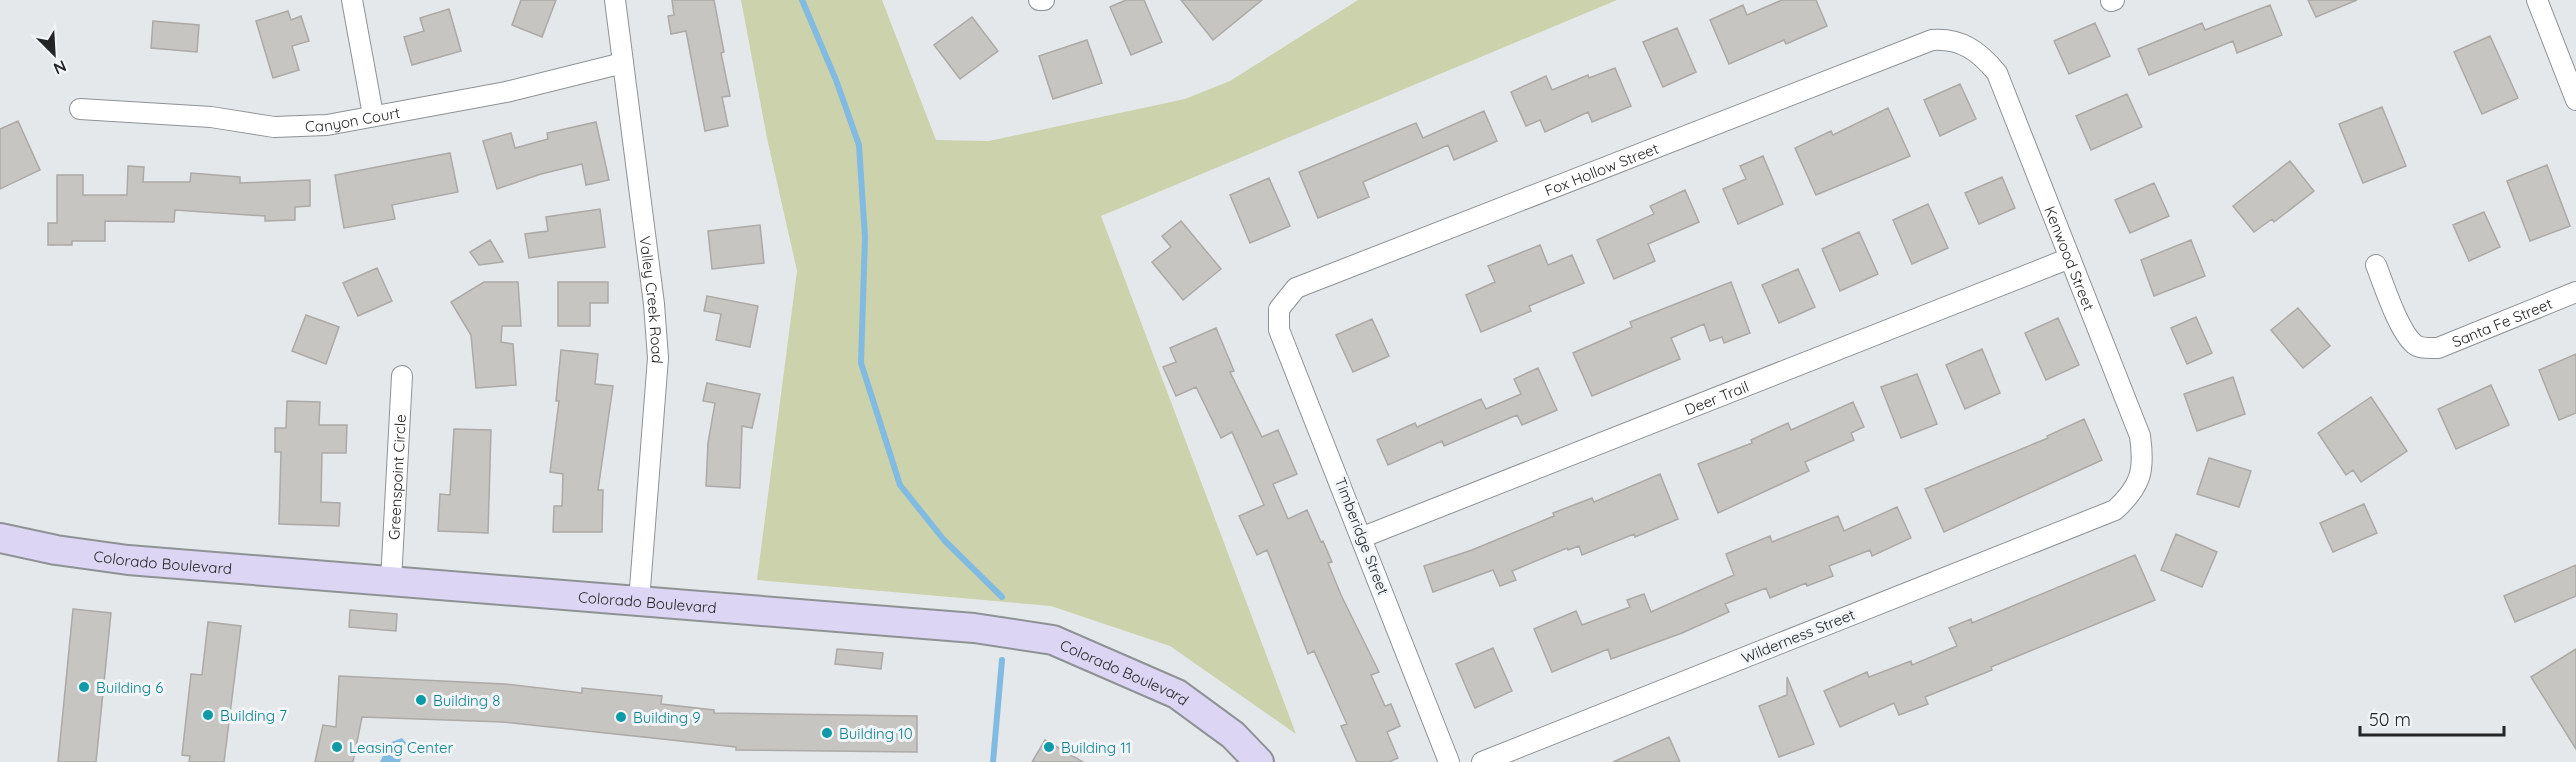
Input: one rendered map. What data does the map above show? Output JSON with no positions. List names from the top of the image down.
{
  "streets": {
    "main road": ["Colorado Boulevard"],
    "street": [
      "Canyon Court",
      "Fox Hollow Street",
      "Kenwood Street",
      "Valley Creek Road",
      "Santa Fe Street",
      "Deer Trail",
      "Greenspoint Circle",
      "Timberidge Street",
      "Wilderness Street"
    ]
  },
  "crossings": [
    ["Canyon Court", "Valley Creek Road"],
    ["Fox Hollow Street", "Kenwood Street"],
    ["Fox Hollow Street", "Timberidge Street"],
    ["Kenwood Street", "Deer Trail"],
    ["Kenwood Street", "Wilderness Street"],
    ["Valley Creek Road", "Colorado Boulevard"],
    ["Deer Trail", "Timberidge Street"],
    ["Greenspoint Circle", "Colorado Boulevard"]
  ],
  "places": [
    "Building 6",
    "Building 8",
    "Building 7",
    "Building 9",
    "Building 10",
    "Leasing Center",
    "Building 11"
  ],
  "scale_bar": "50 m",
  "north": "bottom right"
}
